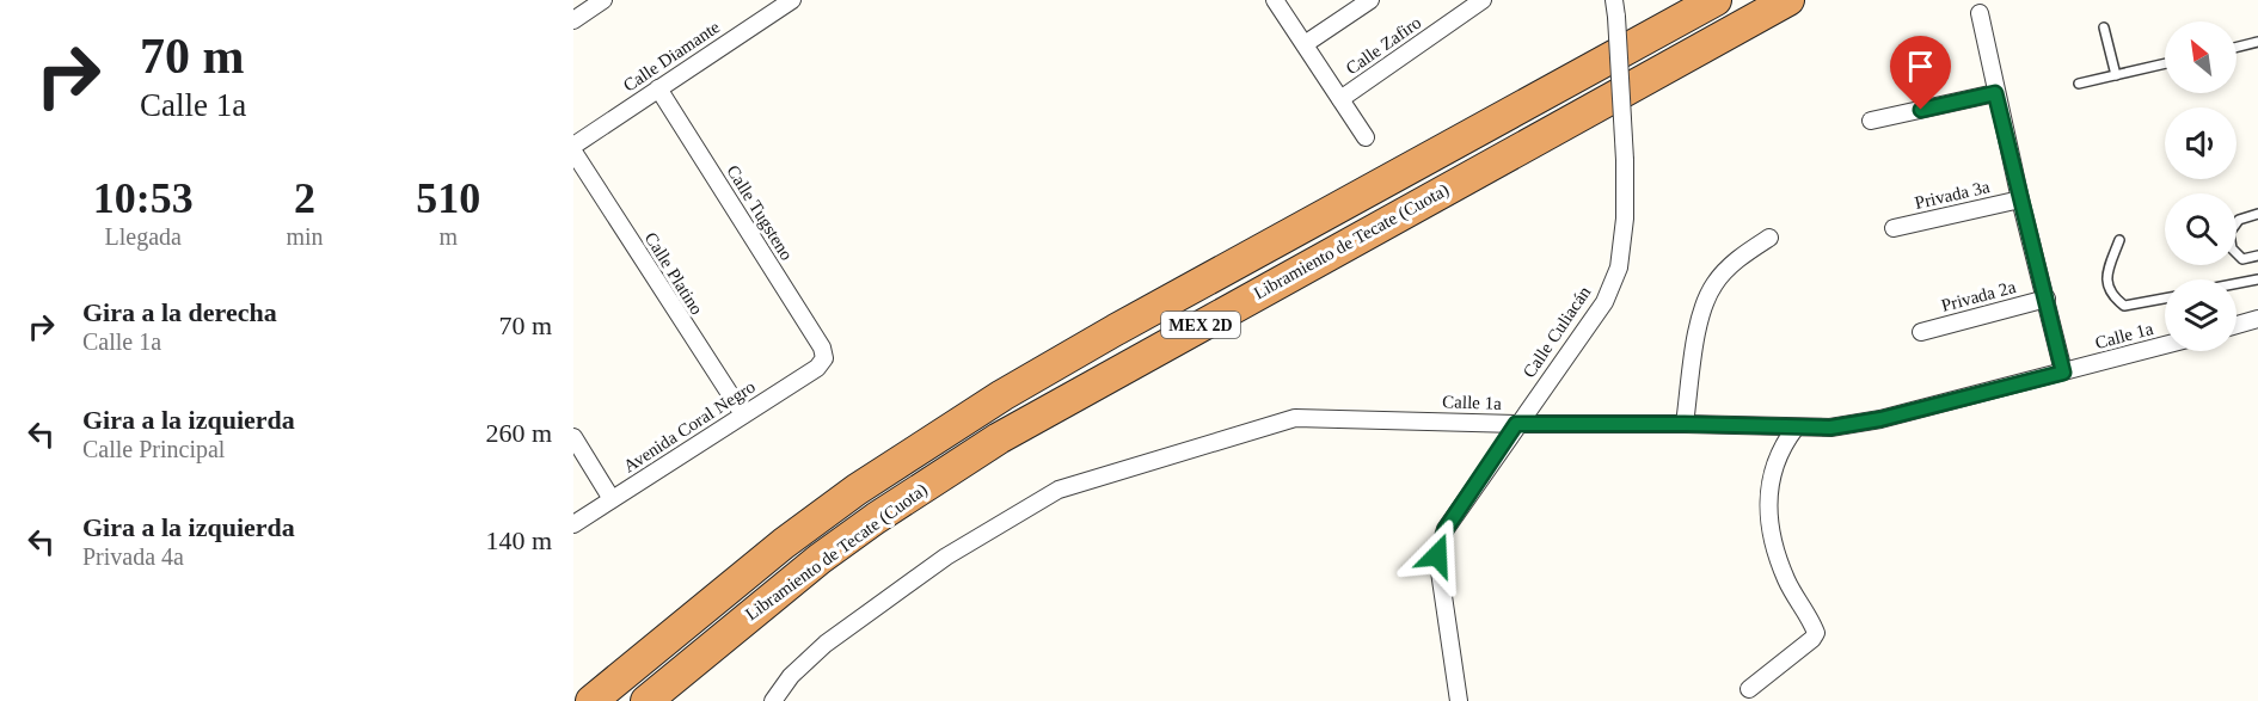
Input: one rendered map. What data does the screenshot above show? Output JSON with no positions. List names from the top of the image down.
{
  "streets": {
    "highway": ["Libramiento de Tecate (Cuota)", "MEX 2D"],
    "street": [
      "Calle Zafiro",
      "Calle Diamante",
      "Privada 3a",
      "Calle Tugsteno",
      "Calle Platino",
      "Privada 2a",
      "Calle Culiacán",
      "Calle 1a",
      "Avenida Coral Negro"
    ]
  },
  "crossings": [
    ["Calle Diamante", "Calle Tugsteno"],
    ["Calle Tugsteno", "Avenida Coral Negro"],
    ["Calle Platino", "Avenida Coral Negro"],
    ["Calle Culiacán", "Calle 1a"]
  ],
  "north": "top left",
  "page": {
    "turn": ["70 m", "Calle 1a"],
    "eta": [
      "10:53",
      "Llegada",
      "2",
      "min",
      "510",
      "m"
    ],
    "list": [
      {
        "name": "Gira a la derecha",
        "note": "Calle 1a",
        "value": "70 m"
      },
      {
        "name": "Gira a la izquierda",
        "note": "Calle Principal",
        "value": "260 m"
      },
      {
        "name": "Gira a la izquierda",
        "note": "Privada 4a",
        "value": "140 m"
      }
    ]
  }
}
